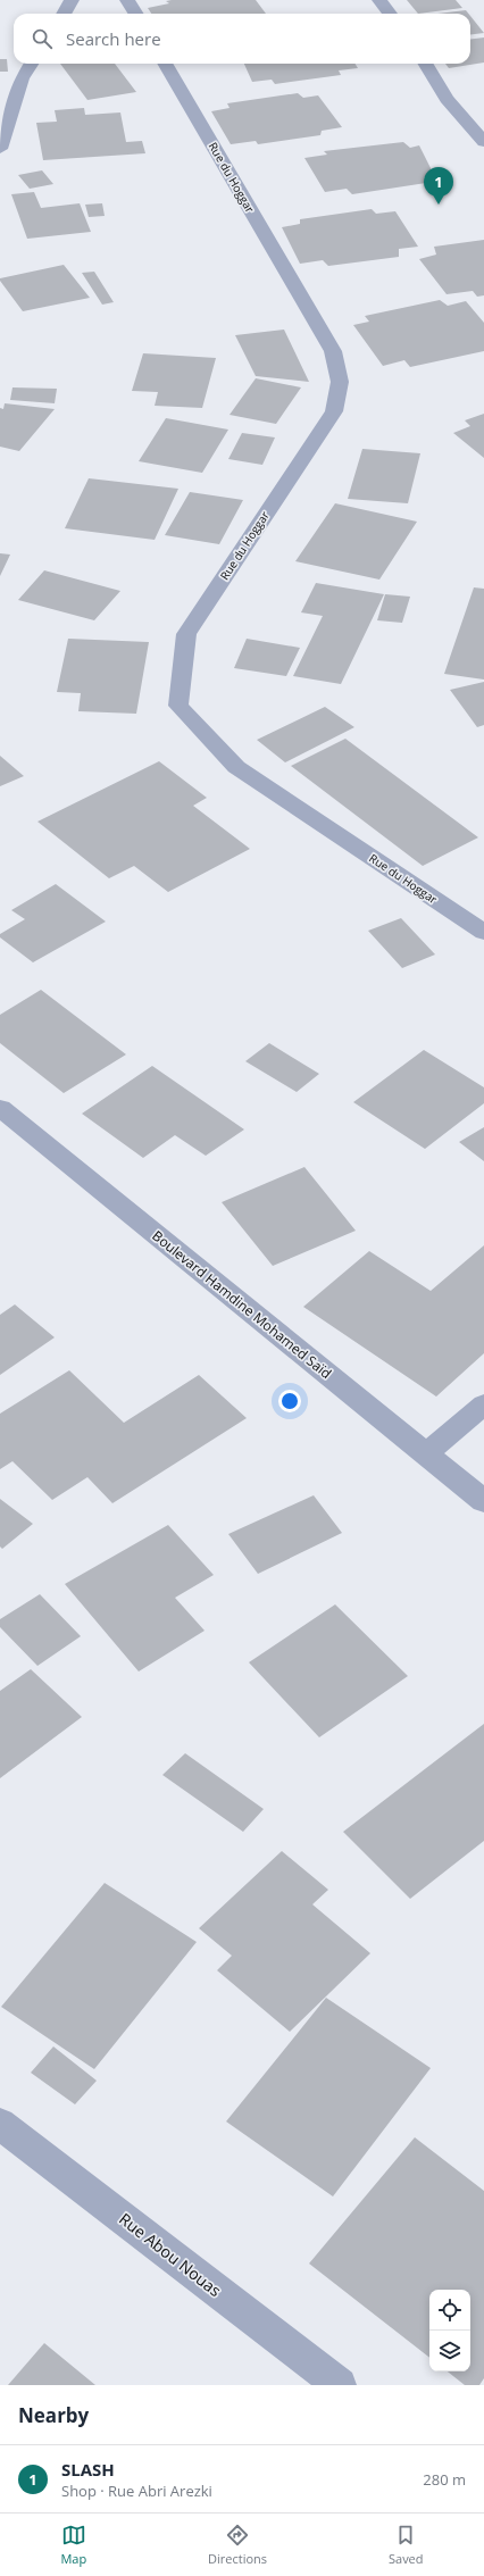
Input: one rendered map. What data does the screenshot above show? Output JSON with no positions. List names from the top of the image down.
{
  "streets": {
    "street": ["Rue du Hoggar", "Boulevard Hamdine Mohamed Saïd", "Rue Abou Nouas"]
  },
  "page": {
    "search": "Search here",
    "pins": "1",
    "heading": "Nearby",
    "list": [
      {
        "mark": "1",
        "name": "SLASH",
        "note": "Shop · Rue Abri Arezki",
        "value": "280 m"
      }
    ],
    "nav": ["Map", "Directions", "Saved"]
  }
}
